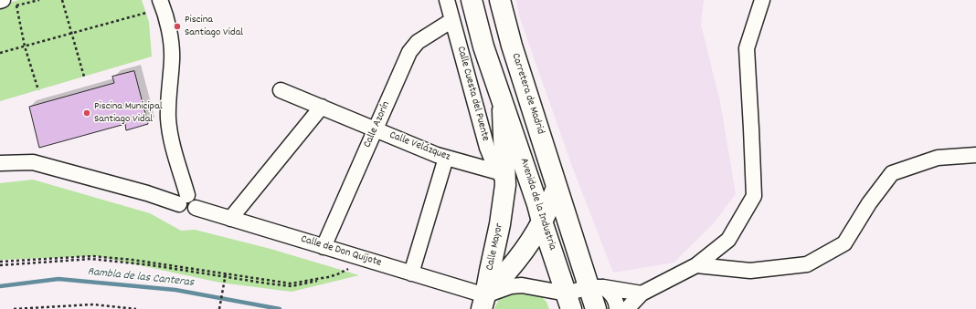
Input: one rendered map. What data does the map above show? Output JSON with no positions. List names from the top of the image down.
{
  "streets": {
    "main road": ["Carretera de Madrid", "Avenida de la Industria", "Calle Mayor"],
    "street": [
      "Calle Cuesta del Puente",
      "Calle Azorín",
      "Calle Velázquez",
      "Calle de Don Quijote"
    ]
  },
  "crossings": [
    ["Calle Cuesta del Puente", "Calle Azorín"],
    ["Calle Cuesta del Puente", "Calle Velázquez"],
    ["Calle Cuesta del Puente", "Calle Mayor"],
    ["Calle Azorín", "Calle Velázquez"],
    ["Calle Azorín", "Calle de Don Quijote"],
    ["Calle Velázquez", "Calle Mayor"],
    ["Avenida de la Industria", "Calle Mayor"],
    ["Calle Mayor", "Calle de Don Quijote"]
  ],
  "water": ["Rambla de las Canteras"],
  "places": ["Piscina Santiago Vidal", "Piscina Municipal Santiago Vidal"]
}
